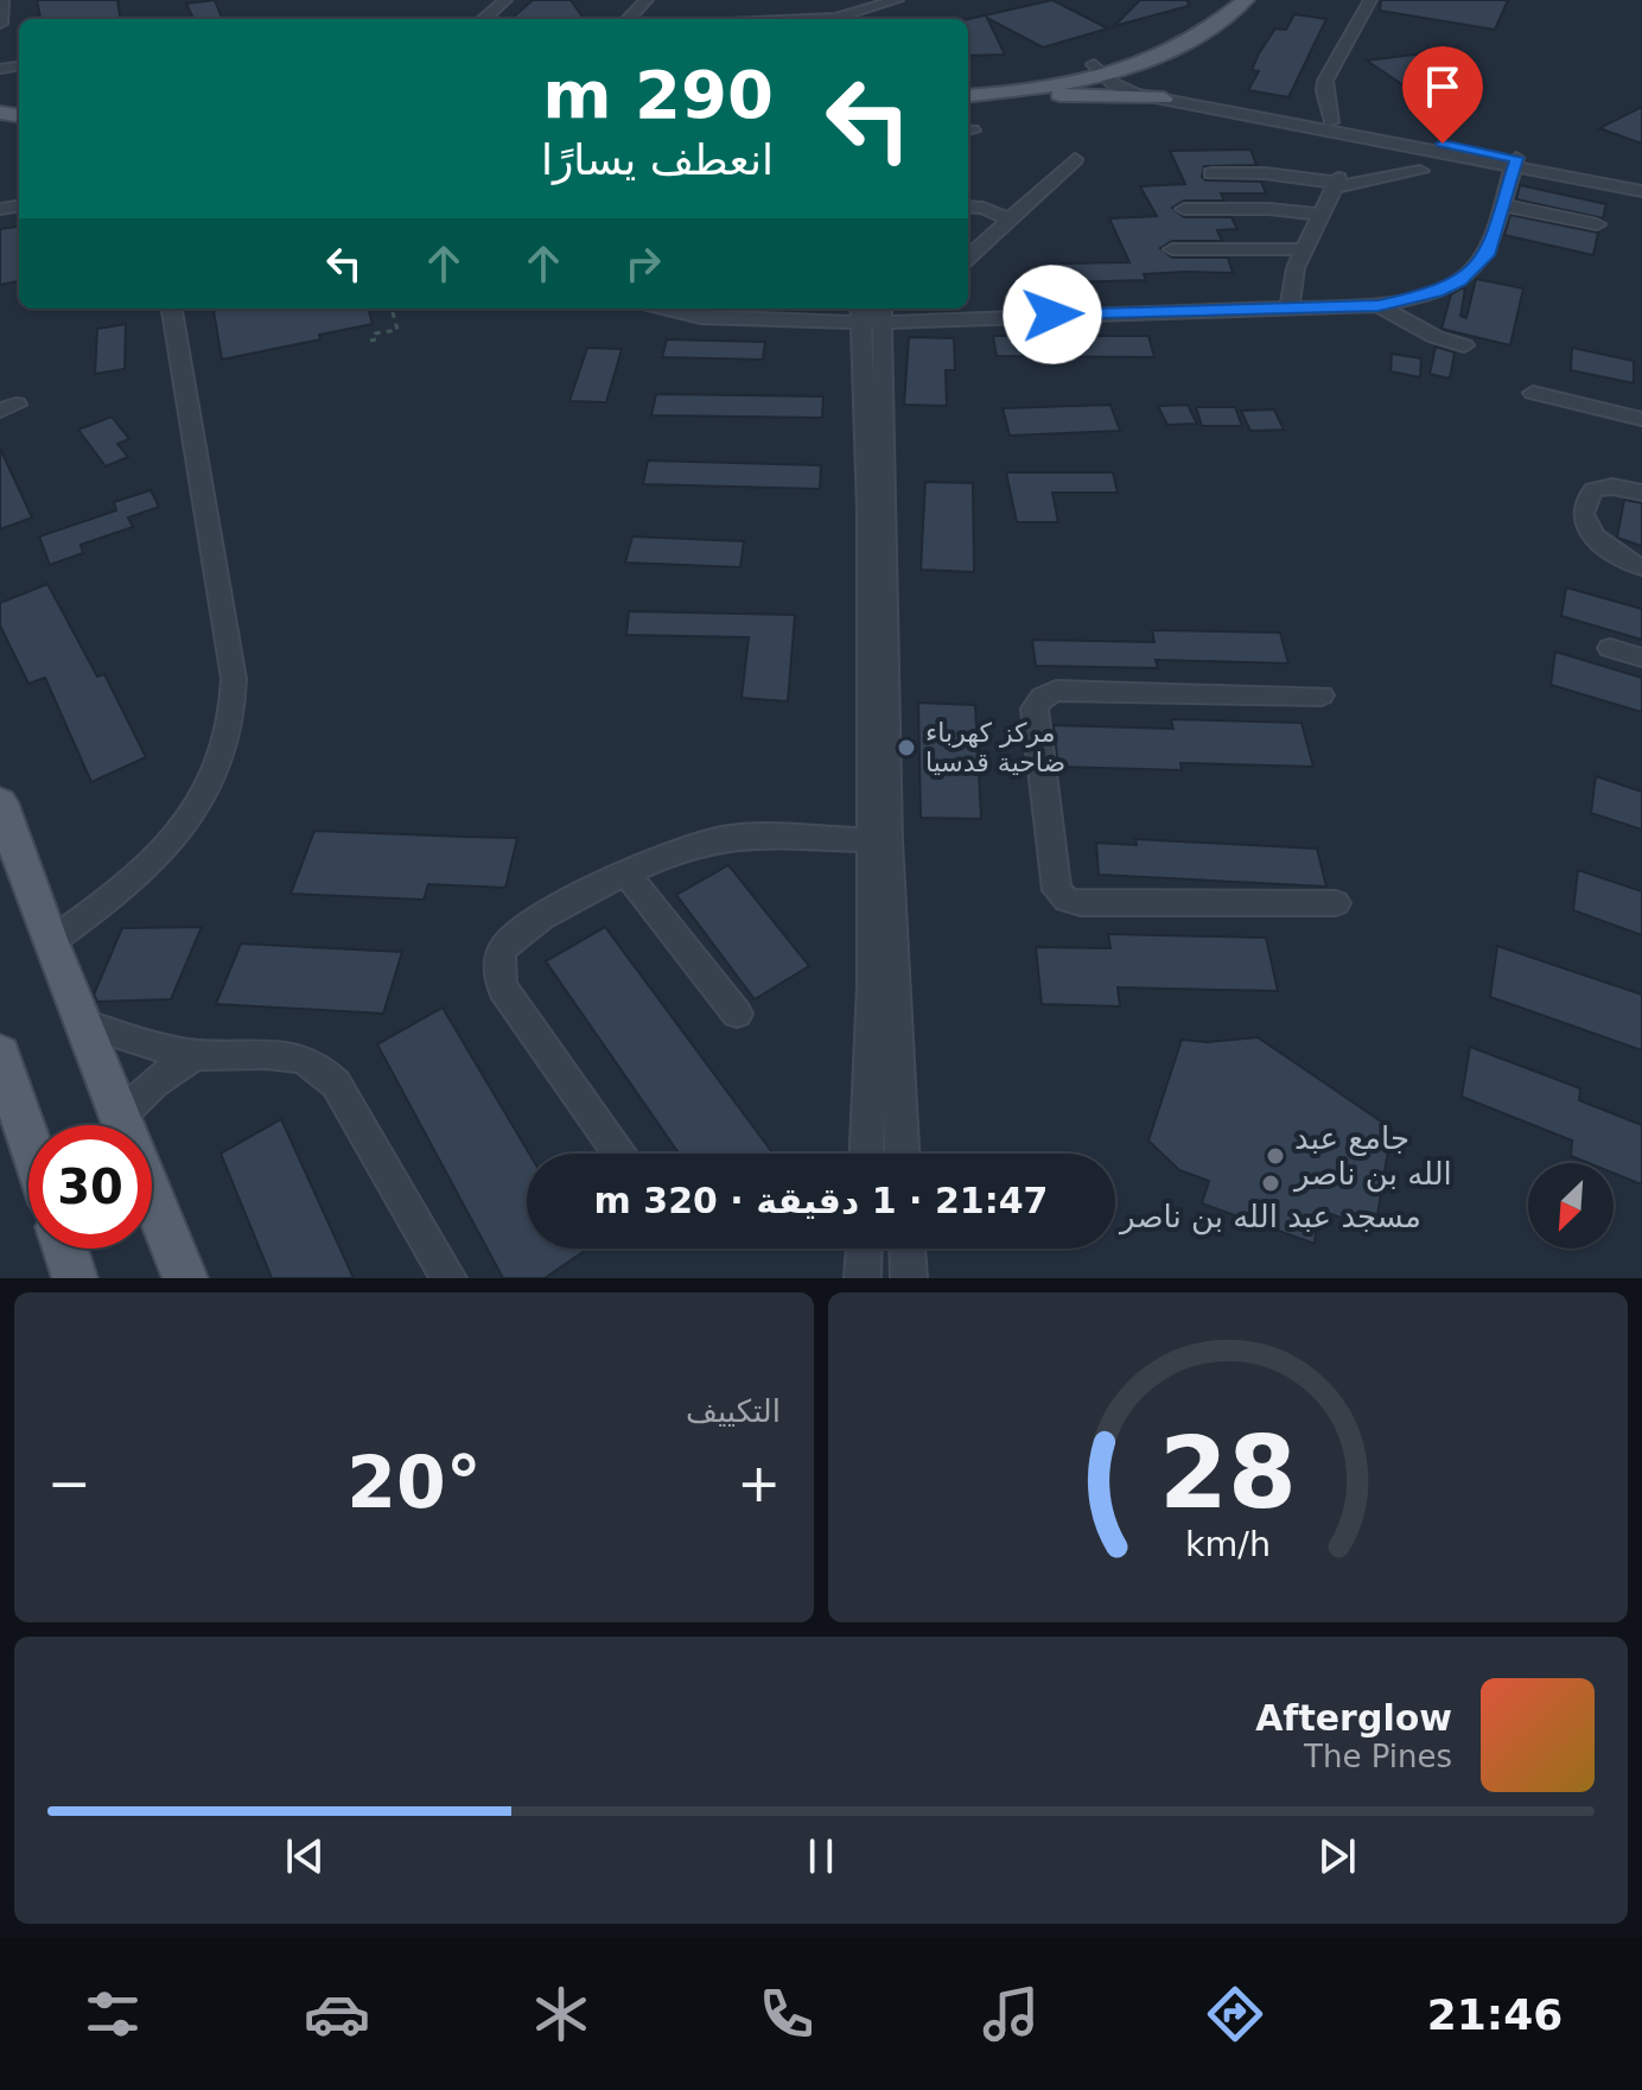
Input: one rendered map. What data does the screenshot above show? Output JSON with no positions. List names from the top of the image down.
{
  "places": ["مركز كهرباء ضاحية قدسيا", "جامع عبد الله بن ناصر", "مسجد عبد الله بن ناصر"],
  "north": "bottom left",
  "page": {
    "turn": ["290 m", "انعطف يسارًا"],
    "limit": "30",
    "trip": "21:47 · 1 دقيقة · 320 m",
    "tile": "التكييف",
    "heat": ["−", "20°", "+"],
    "song": ["Afterglow", "The Pines"],
    "tabs": "21:46",
    "gauge": ["28", "km/h"]
  }
}
